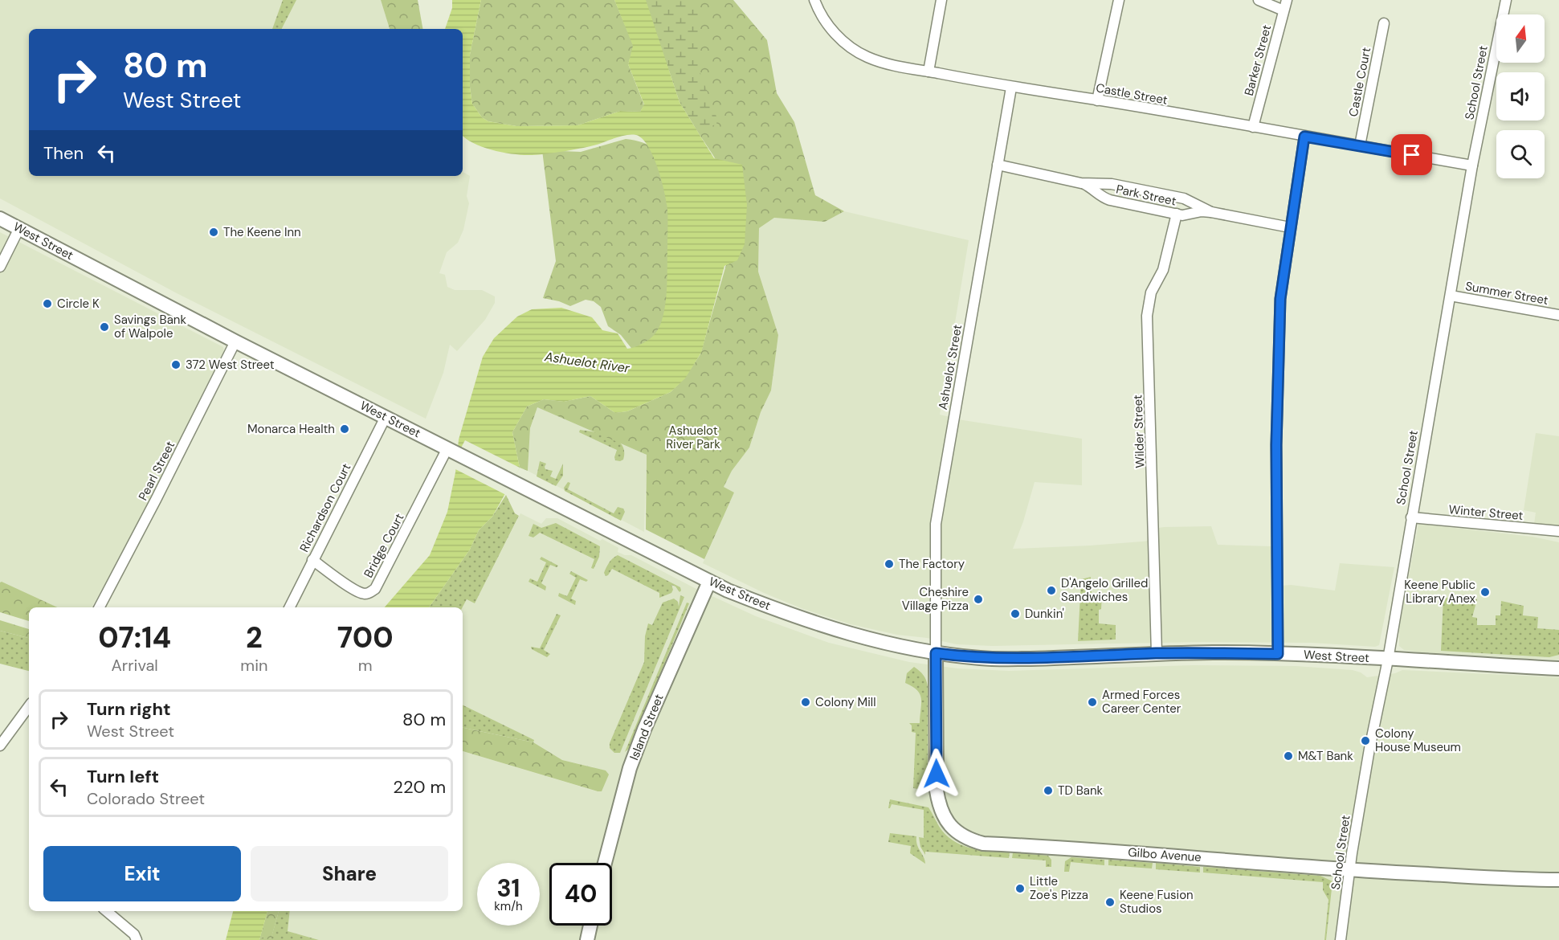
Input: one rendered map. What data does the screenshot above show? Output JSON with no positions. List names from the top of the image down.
{
  "streets": {
    "street": [
      "Barker Street",
      "Castle Court",
      "School Street",
      "Castle Street",
      "Park Street",
      "West Street",
      "Summer Street",
      "Ashuelot Street",
      "Wilder Street",
      "Pearl Street",
      "Richardson Court",
      "Winter Street",
      "Bridge Court",
      "Island Street",
      "Gilbo Avenue"
    ]
  },
  "crossings": [
    ["Barker Street", "Castle Street"],
    ["Castle Court", "Castle Street"],
    ["School Street", "Castle Street"],
    ["School Street", "West Street"],
    ["School Street", "Summer Street"],
    ["School Street", "Winter Street"],
    ["School Street", "Gilbo Avenue"],
    ["Castle Street", "Ashuelot Street"],
    ["Park Street", "Ashuelot Street"],
    ["Park Street", "Wilder Street"],
    ["West Street", "Ashuelot Street"],
    ["West Street", "Wilder Street"],
    ["West Street", "Pearl Street"],
    ["West Street", "Richardson Court"],
    ["West Street", "Bridge Court"],
    ["West Street", "Island Street"],
    ["West Street", "Gilbo Avenue"],
    ["Ashuelot Street", "Gilbo Avenue"],
    ["Richardson Court", "Bridge Court"]
  ],
  "water": ["Ashuelot River"],
  "parks": ["Ashuelot River Park"],
  "places": [
    "The Keene Inn",
    "Circle K",
    "Savings Bank of Walpole",
    "372 West Street",
    "Monarca Health",
    "The Factory",
    "D'Angelo Grilled Sandwiches",
    "Keene Public Library Anex",
    "Cheshire Village Pizza",
    "Dunkin'",
    "Colony Mill",
    "Armed Forces Career Center",
    "Colony House Museum",
    "M&T Bank",
    "TD Bank",
    "Little Zoe's Pizza",
    "Keene Fusion Studios"
  ],
  "north": "top",
  "page": {
    "turn": ["80 m", "West Street"],
    "then": "Then",
    "eta": [
      "07:14",
      "Arrival",
      "2",
      "min",
      "700",
      "m"
    ],
    "list": [
      {
        "name": "Turn right",
        "note": "West Street",
        "value": "80 m"
      },
      {
        "name": "Turn left",
        "note": "Colorado Street",
        "value": "220 m"
      }
    ],
    "buttons": ["Exit", "Share"],
    "speed": "31 km/h",
    "limit": "40"
  }
}
